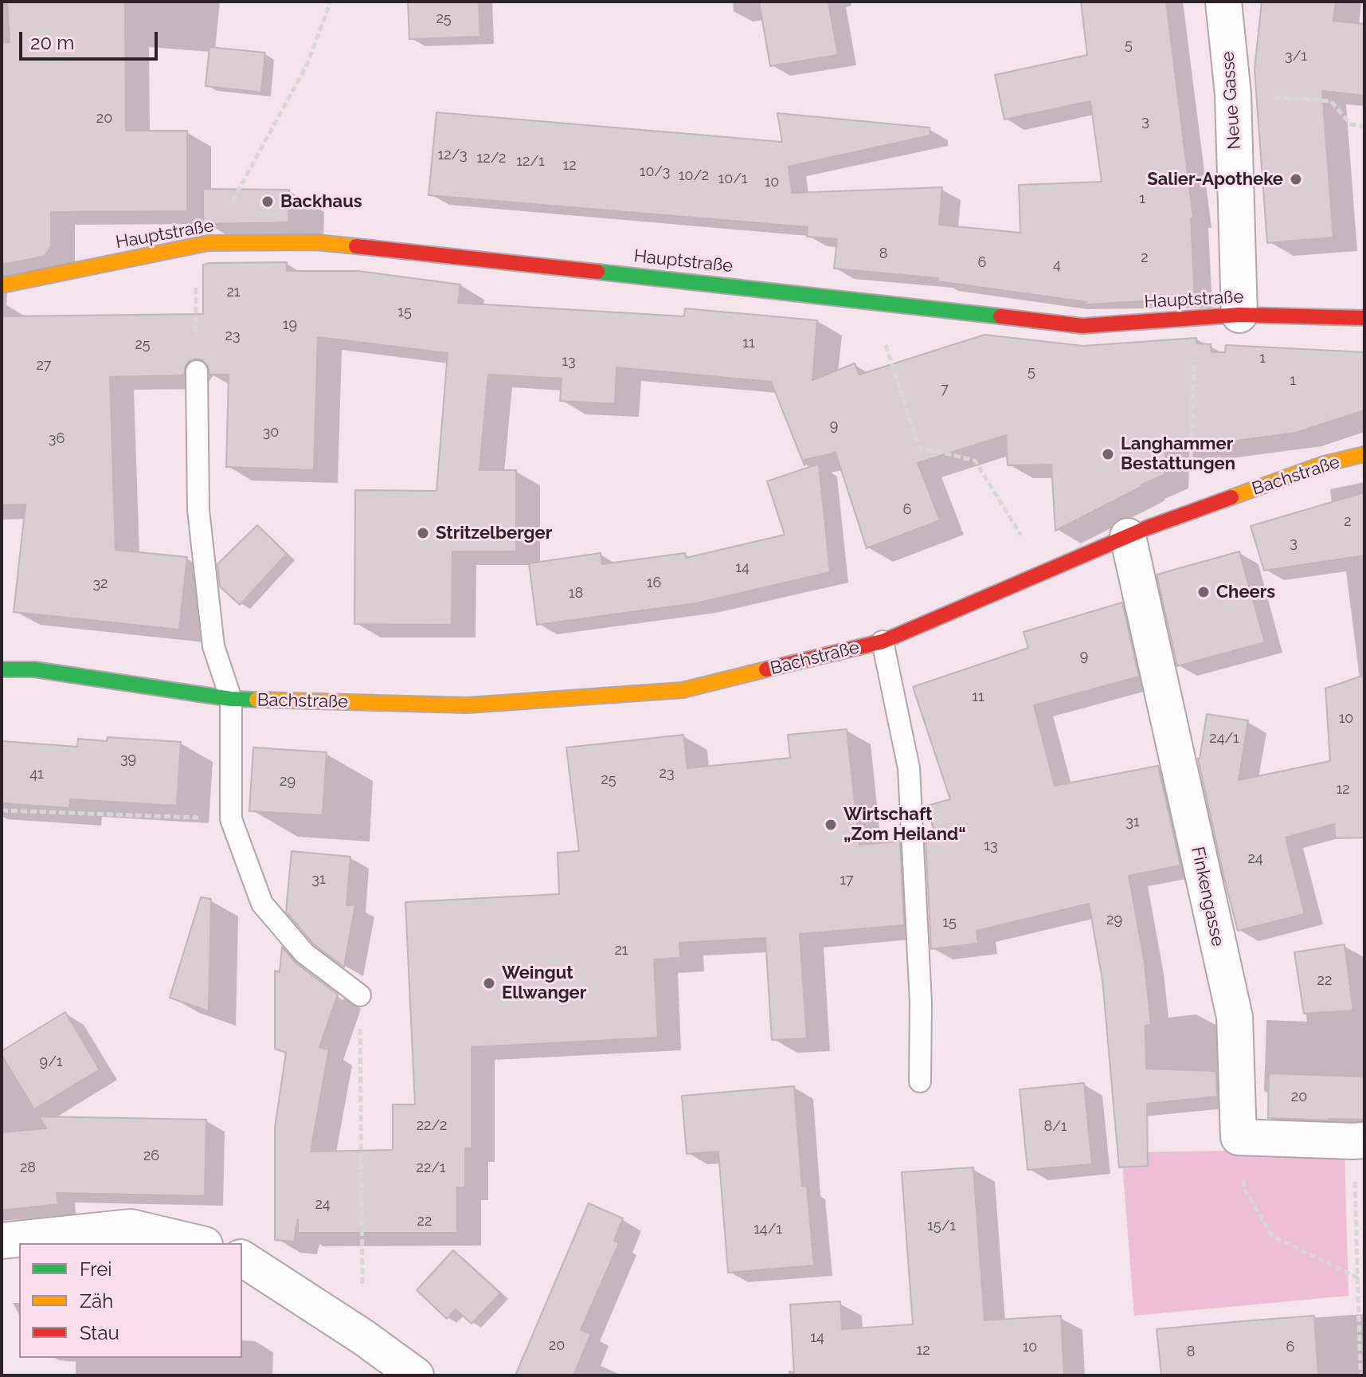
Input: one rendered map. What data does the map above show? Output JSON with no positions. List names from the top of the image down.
{
  "streets": {
    "main road": ["Hauptstraße", "Bachstraße"],
    "street": ["Neue Gasse", "Finkengasse"]
  },
  "crossings": [
    ["Neue Gasse", "Hauptstraße"],
    ["Bachstraße", "Finkengasse"]
  ],
  "places": [
    "Salier-Apotheke",
    "Backhaus",
    "Langhammer Bestattungen",
    "Stritzelberger",
    "Cheers",
    "Wirtschaft „Zom Heiland“",
    "Weingut Ellwanger"
  ],
  "house_numbers": [
    "25",
    "5",
    "3/1",
    "20",
    "3",
    "12/3",
    "12/2",
    "12/1",
    "12",
    "10/3",
    "10/2",
    "10/1",
    "10",
    "1",
    "8",
    "2",
    "6",
    "4",
    "21",
    "15",
    "19",
    "23",
    "11",
    "25",
    "1",
    "13",
    "27",
    "5",
    "1",
    "7",
    "9",
    "30",
    "36",
    "6",
    "2",
    "3",
    "14",
    "16",
    "32",
    "18",
    "9",
    "11",
    "10",
    "24/1",
    "39",
    "23",
    "41",
    "25",
    "29",
    "12",
    "31",
    "13",
    "24",
    "31",
    "17",
    "29",
    "15",
    "21",
    "22",
    "9/1",
    "20",
    "22/2",
    "8/1",
    "26",
    "28",
    "22/1",
    "24",
    "22",
    "15/1",
    "14/1",
    "14",
    "20",
    "10",
    "6",
    "12",
    "8"
  ],
  "legend": ["Frei", "Zäh", "Stau"],
  "scale_bar": "20 m"
}
